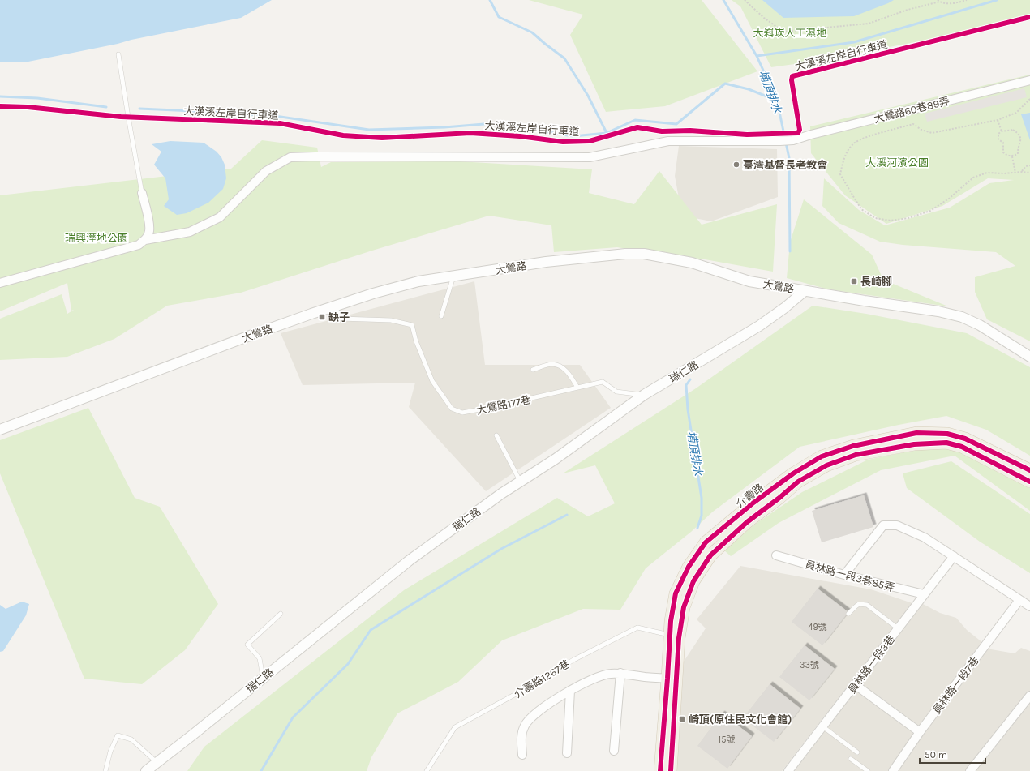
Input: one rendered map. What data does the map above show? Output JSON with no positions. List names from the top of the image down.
{
  "streets": {
    "main road": ["介壽路"],
    "street": [
      "大鶯路60巷89弄",
      "大鶯路",
      "瑞仁路",
      "員林路一段3巷85弄",
      "員林路一段3巷",
      "員林路一段7巷"
    ],
    "lane": ["大鶯路177巷", "介壽路1267巷"],
    "cycle path": ["大漢溪左岸自行車道"]
  },
  "crossings": [
    ["大鶯路", "瑞仁路"],
    ["大鶯路", "大鶯路177巷"],
    ["瑞仁路", "大鶯路177巷"],
    ["介壽路", "介壽路1267巷"],
    ["員林路一段3巷85弄", "員林路一段3巷"]
  ],
  "water": ["埔頂排水"],
  "parks": ["大嵙崁人工濕地", "大溪河濱公園", "瑞興溼地公園"],
  "places": {
    "other": ["臺灣基督長老教會"],
    "transit": ["長崎腳", "缺子", "崎頂(原住民文化會館)"]
  },
  "house_numbers": ["49號", "33號", "15號"],
  "scale_bar": "50 m"
}
